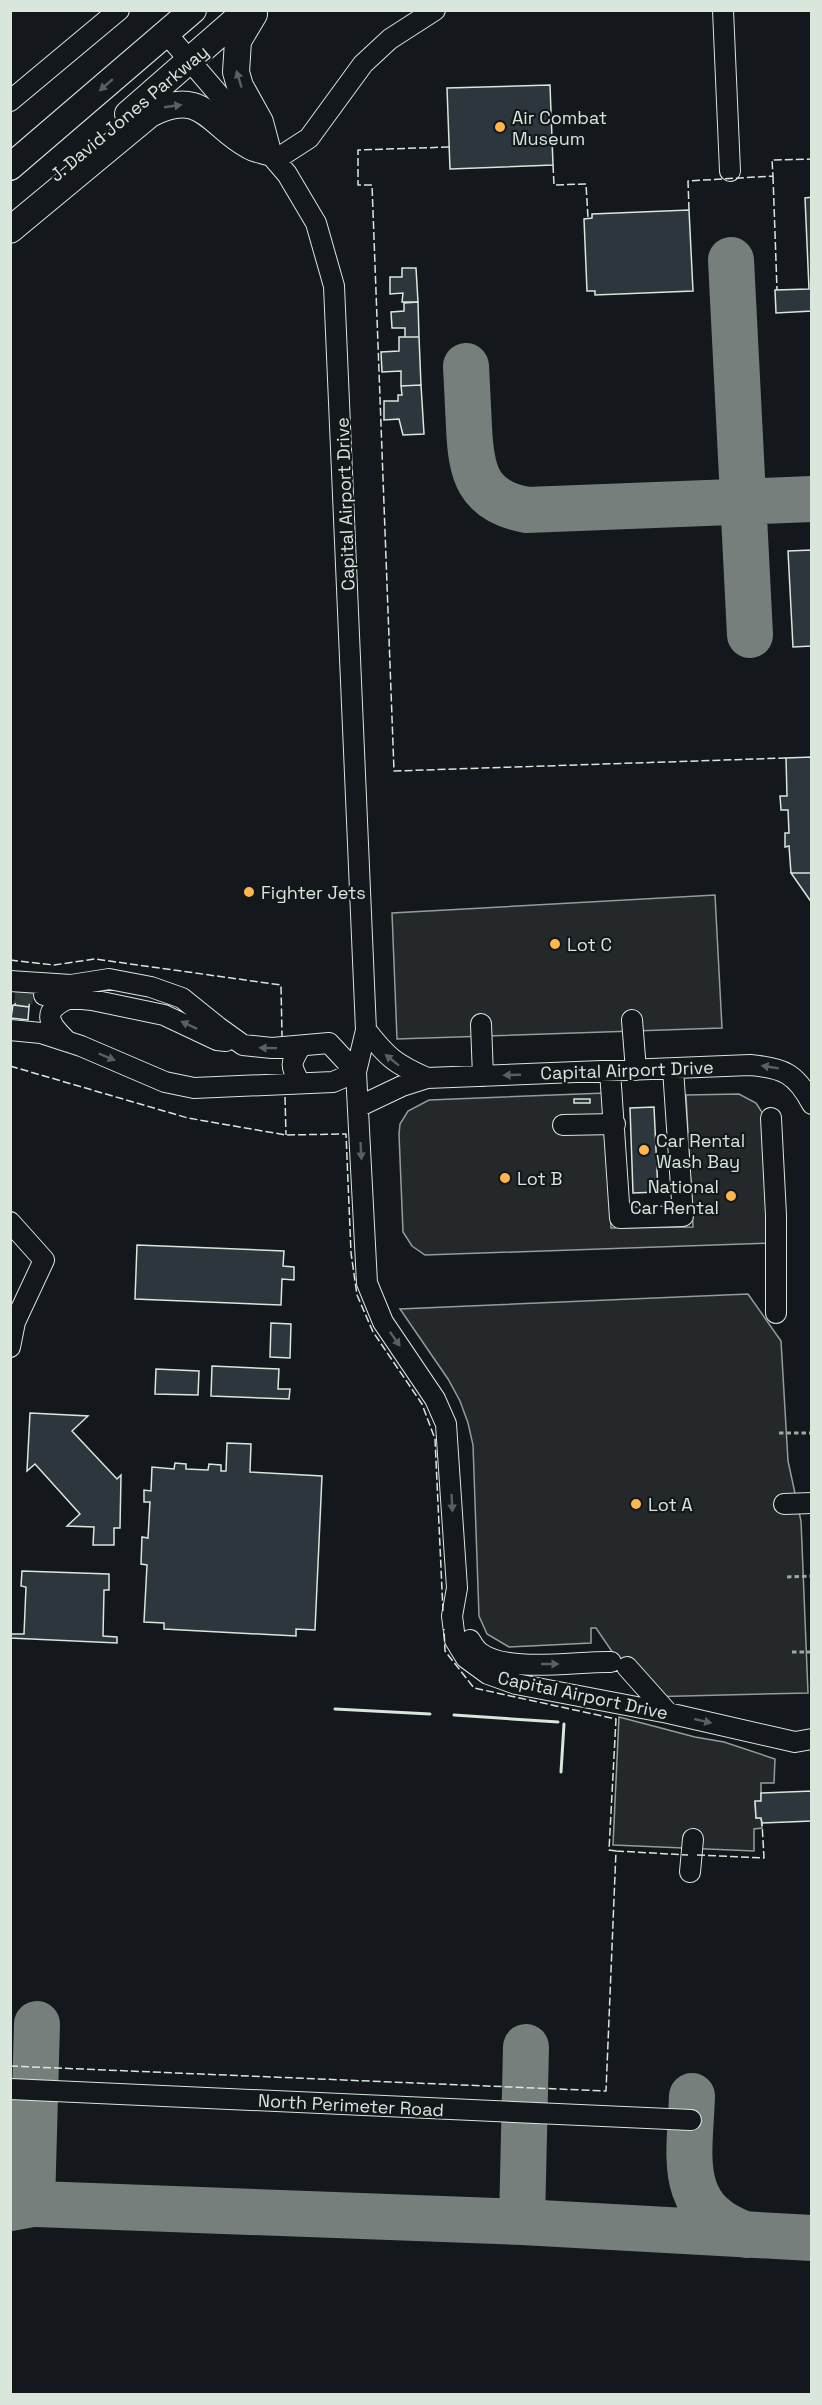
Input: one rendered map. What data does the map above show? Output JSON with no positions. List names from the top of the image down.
{
  "streets": {
    "main road": ["J. David Jones Parkway"],
    "street": ["Capital Airport Drive", "North Perimeter Road"]
  },
  "crossings": [
    ["J. David Jones Parkway", "Capital Airport Drive"]
  ],
  "places": [
    "Air Combat Museum",
    "Fighter Jets",
    "Lot C",
    "Car Rental Wash Bay",
    "Lot B",
    "National Car Rental",
    "Lot A"
  ]
}
